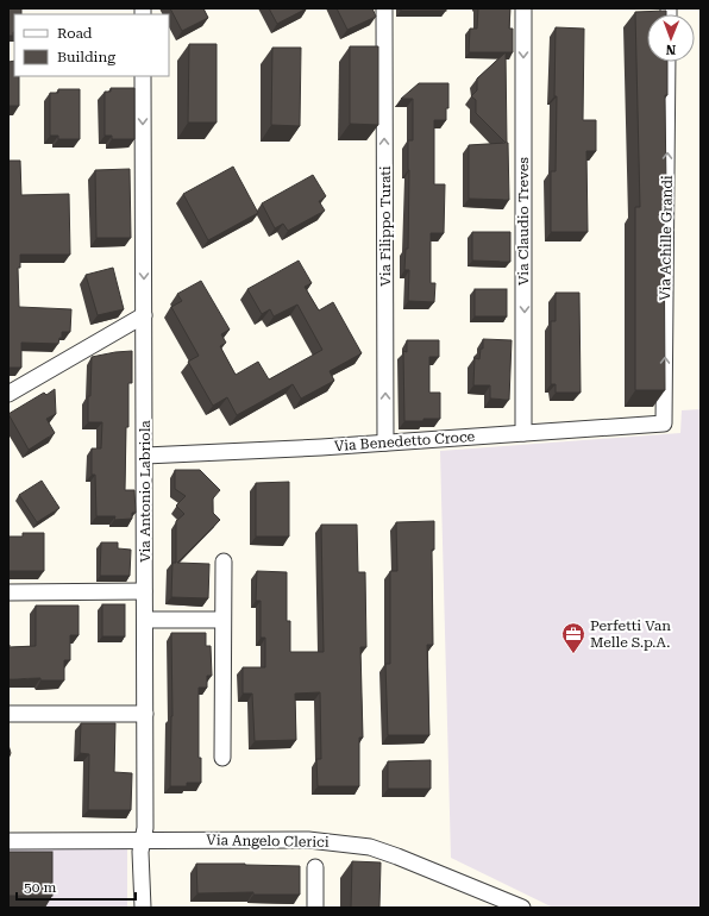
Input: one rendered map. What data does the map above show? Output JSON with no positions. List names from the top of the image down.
{
  "streets": {
    "street": [
      "Via Claudio Treves",
      "Via Filippo Turati",
      "Via Achille Grandi",
      "Via Benedetto Croce",
      "Via Antonio Labriola",
      "Via Angelo Clerici"
    ]
  },
  "crossings": [
    ["Via Claudio Treves", "Via Benedetto Croce"],
    ["Via Filippo Turati", "Via Benedetto Croce"],
    ["Via Achille Grandi", "Via Benedetto Croce"],
    ["Via Benedetto Croce", "Via Antonio Labriola"],
    ["Via Antonio Labriola", "Via Angelo Clerici"]
  ],
  "one_way": ["Via Claudio Treves", "Via Filippo Turati", "Via Achille Grandi"],
  "places": {
    "office": ["Perfetti Van Melle S.p.A."]
  },
  "legend": ["Road", "Building"],
  "scale_bar": "50 m",
  "north": "bottom"
}
